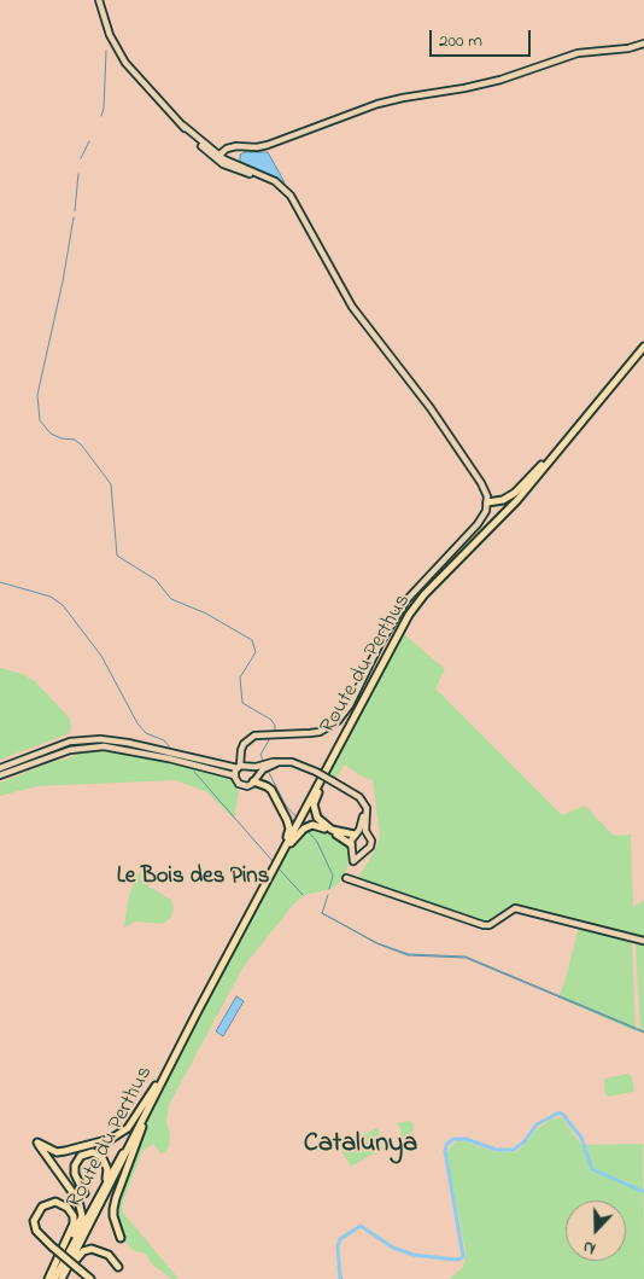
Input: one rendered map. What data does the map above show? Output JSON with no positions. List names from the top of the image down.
{
  "streets": {
    "main road": ["Route du Perthus"]
  },
  "districts": ["Le Bois des Pins", "Catalunya"],
  "scale_bar": "200 m",
  "north": "bottom"
}
